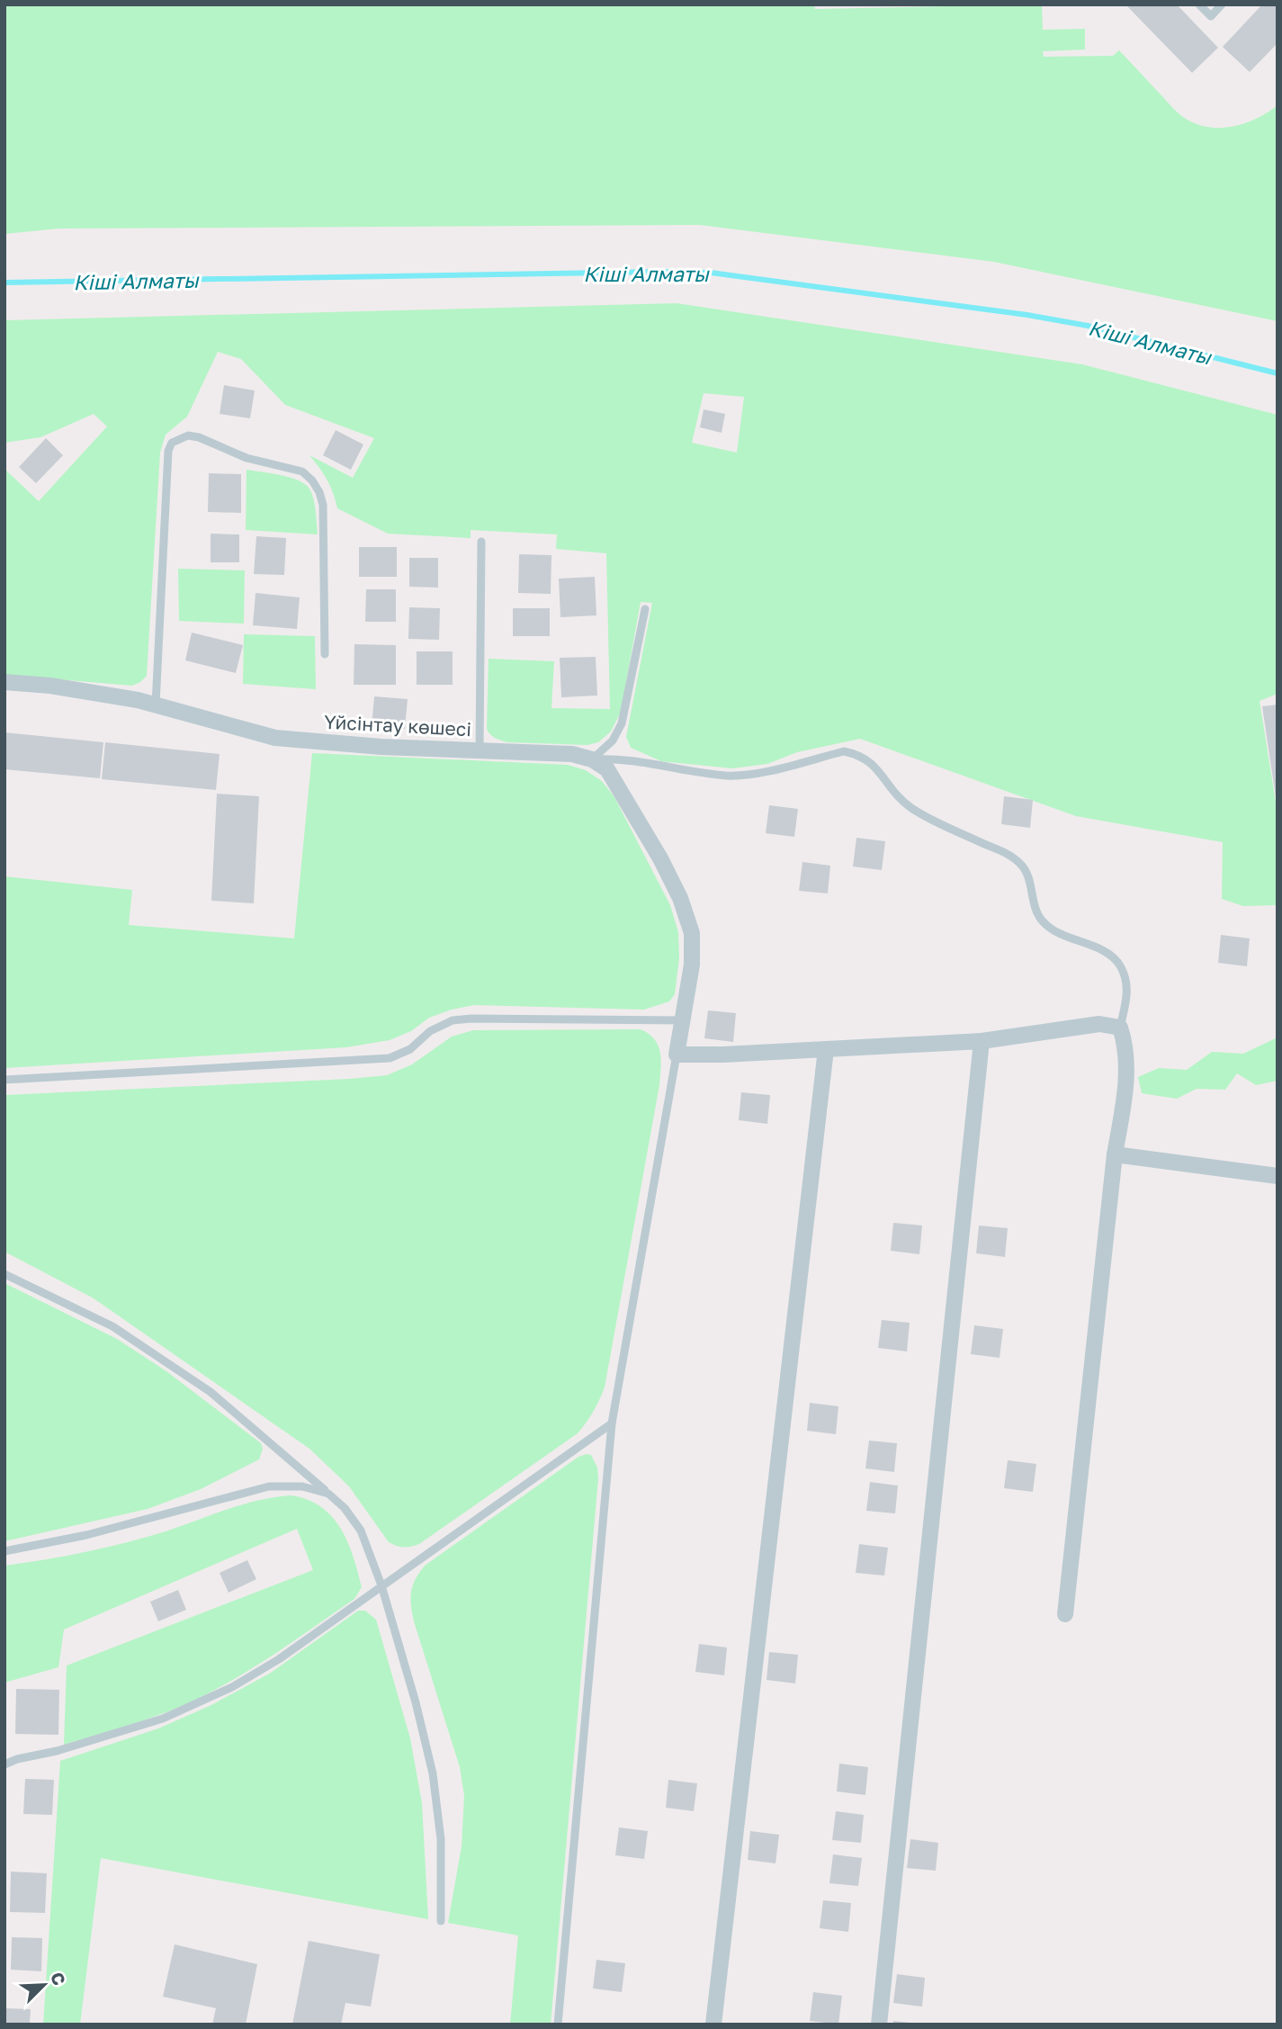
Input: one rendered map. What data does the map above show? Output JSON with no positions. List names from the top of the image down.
{
  "streets": {
    "street": ["Үйсінтау көшесі"]
  },
  "water": ["Кіші Алматы"],
  "north": "top right"
}
